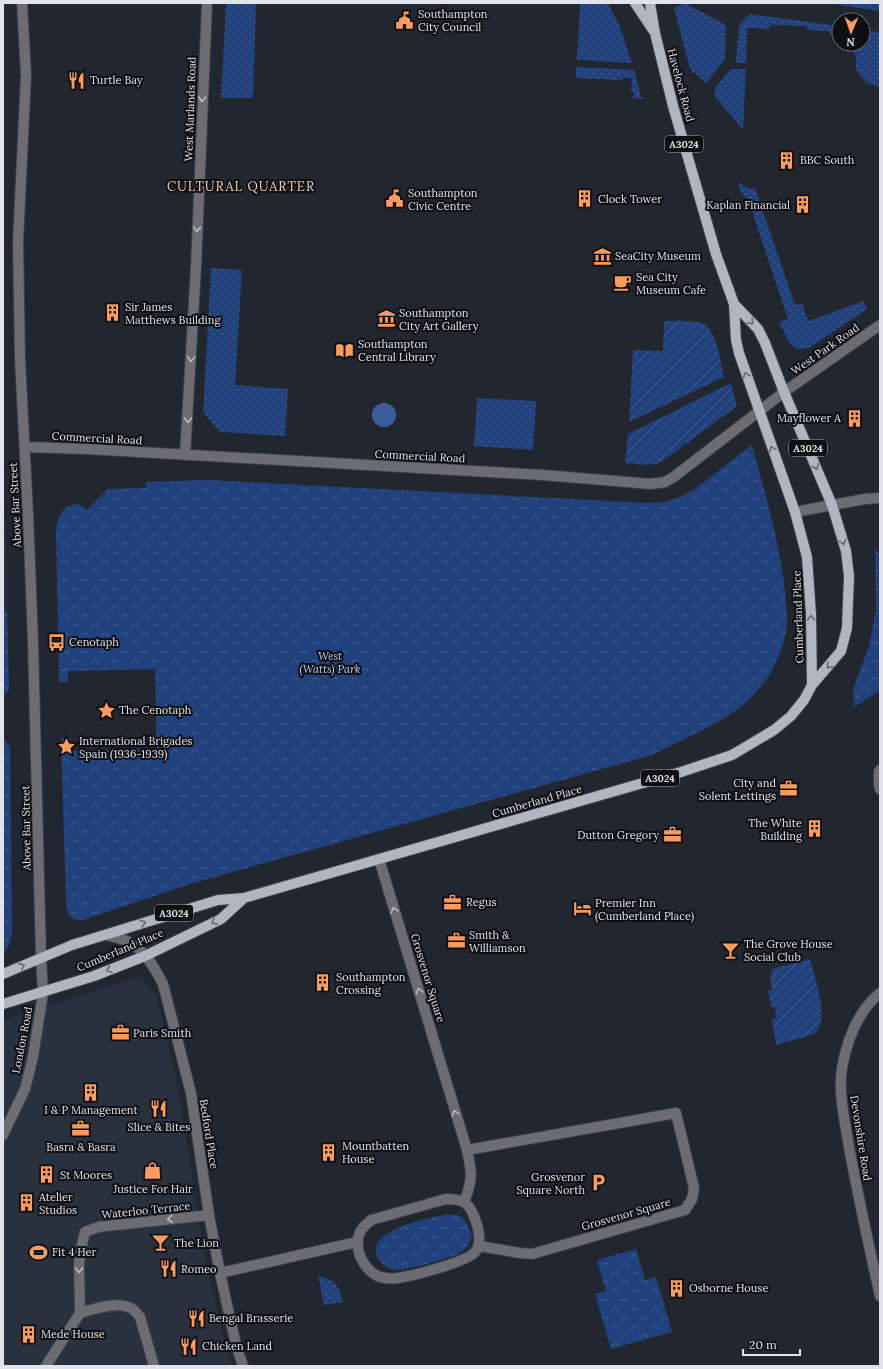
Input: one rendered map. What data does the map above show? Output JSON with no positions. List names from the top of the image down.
{
  "streets": {
    "main road": ["Havelock Road", "A3024", "Cumberland Place"],
    "street": [
      "West Marlands Road",
      "West Park Road",
      "Commercial Road",
      "Above Bar Street",
      "Grosvenor Square",
      "London Road",
      "Bedford Place",
      "Devonshire Road",
      "Waterloo Terrace"
    ]
  },
  "crossings": [
    ["Havelock Road", "West Park Road"],
    ["Havelock Road", "Commercial Road"],
    ["Havelock Road", "Cumberland Place"],
    ["West Marlands Road", "Commercial Road"],
    ["A3024", "Above Bar Street"],
    ["A3024", "Cumberland Place"],
    ["A3024", "London Road"],
    ["West Park Road", "Commercial Road"],
    ["West Park Road", "Cumberland Place"],
    ["Commercial Road", "Above Bar Street"],
    ["Commercial Road", "Cumberland Place"],
    ["Above Bar Street", "Cumberland Place"],
    ["Above Bar Street", "London Road"],
    ["Cumberland Place", "Grosvenor Square"],
    ["Cumberland Place", "London Road"],
    ["Cumberland Place", "Bedford Place"],
    ["Bedford Place", "Waterloo Terrace"]
  ],
  "one_way": ["West Marlands Road"],
  "districts": ["CULTURAL QUARTER"],
  "parks": ["West (Watts) Park"],
  "places": {
    "public building": ["Southampton City Council", "Southampton Civic Centre"],
    "restaurant": [
      "Turtle Bay",
      "Slice & Bites",
      "Romeo",
      "Bengal Brasserie",
      "Chicken Land"
    ],
    "building": [
      "BBC South",
      "Clock Tower",
      "Kaplan Financial",
      "Sir James Matthews Building",
      "Mayflower A",
      "The White Building",
      "Southampton Crossing",
      "I & P Management",
      "Mountbatten House",
      "St Moores",
      "Atelier Studios",
      "Osborne House",
      "Mede House"
    ],
    "museum": ["SeaCity Museum", "Southampton City Art Gallery"],
    "cafe": ["Sea City Museum Cafe"],
    "library": ["Southampton Central Library"],
    "bus stop": ["Cenotaph"],
    "place": ["The Cenotaph", "International Brigades Spain (1936-1939)"],
    "office": [
      "City and Solent Lettings",
      "Dutton Gregory",
      "Regus",
      "Smith & Williamson",
      "Paris Smith",
      "Basra & Basra"
    ],
    "hotel": ["Premier Inn (Cumberland Place)"],
    "bar": ["The Grove House Social Club", "The Lion"],
    "shop": ["Justice For Hair"],
    "parking": ["Grosvenor Square North"],
    "sports": ["Fit 4 Her"]
  },
  "scale_bar": "20 m",
  "north": "bottom"
}
